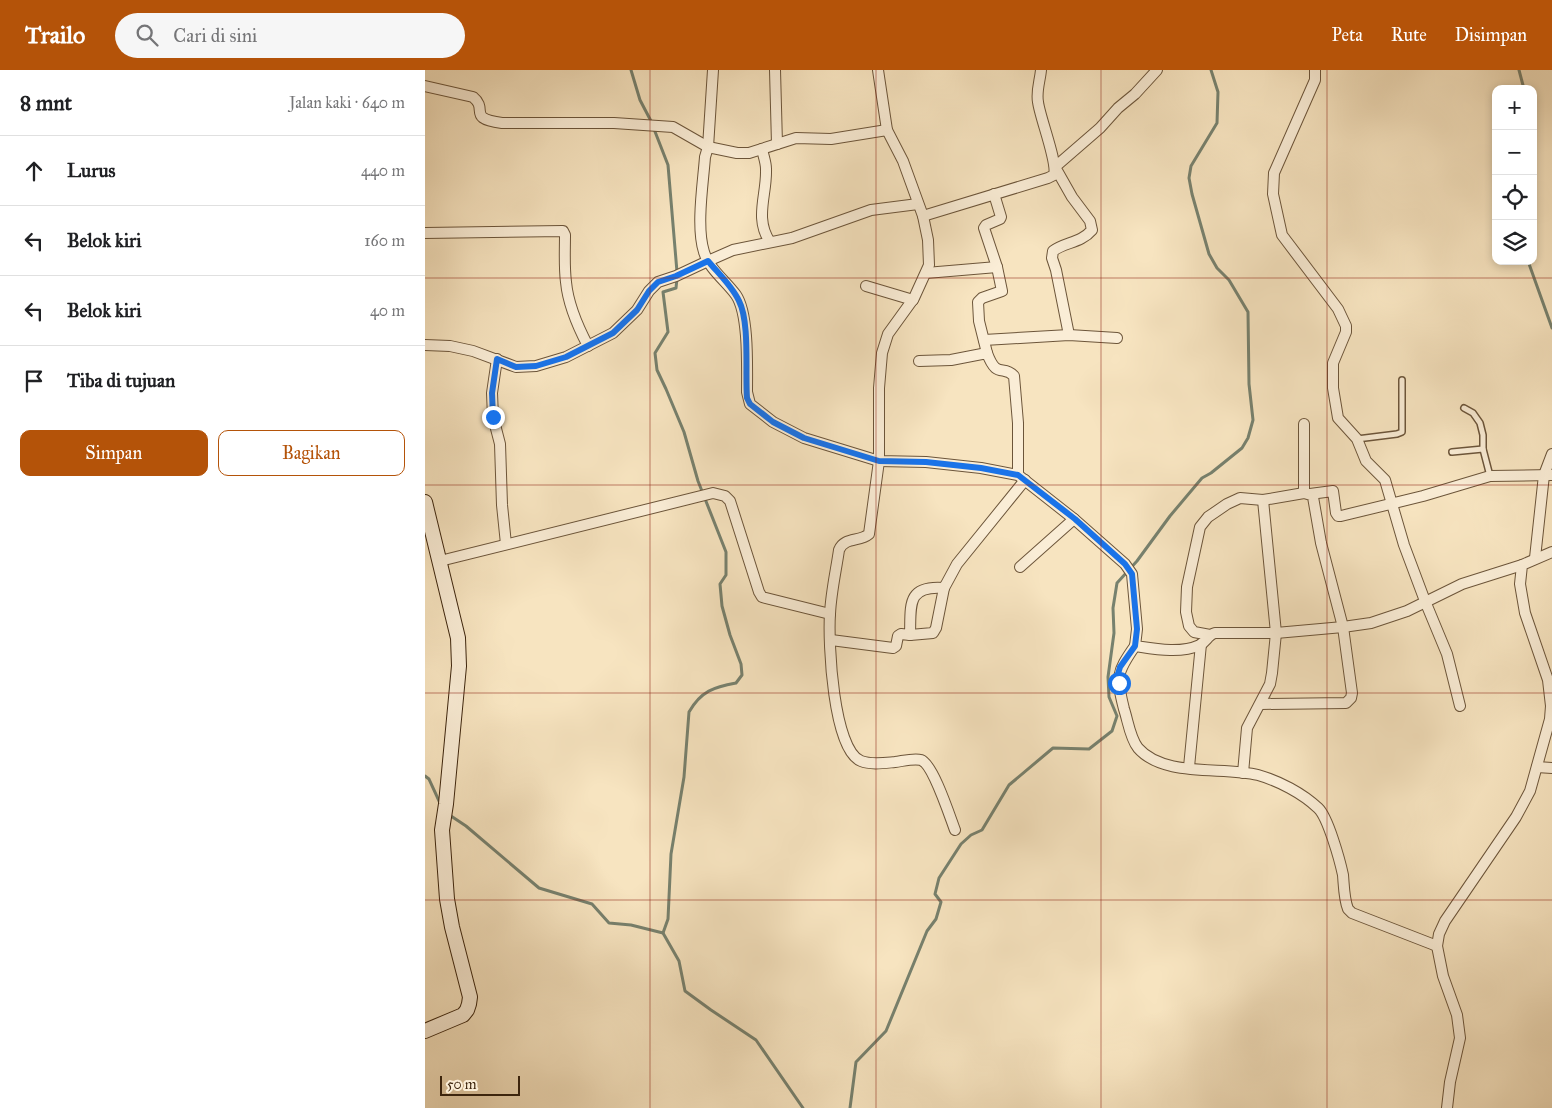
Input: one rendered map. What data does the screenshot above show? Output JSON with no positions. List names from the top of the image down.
{
  "scale_bar": "50 m",
  "page": {
    "header": "Trailo",
    "search": "Cari di sini",
    "nav": ["Peta", "Rute", "Disimpan"],
    "heading": ["8 mnt", "Jalan kaki · 640 m"],
    "map_buttons": ["+", "−"],
    "list": [
      ["Lurus", "440 m"],
      ["Belok kiri", "160 m"],
      ["Belok kiri", "40 m"],
      "Tiba di tujuan"
    ],
    "buttons": ["Simpan", "Bagikan"],
    "scale": "50 m"
  }
}
